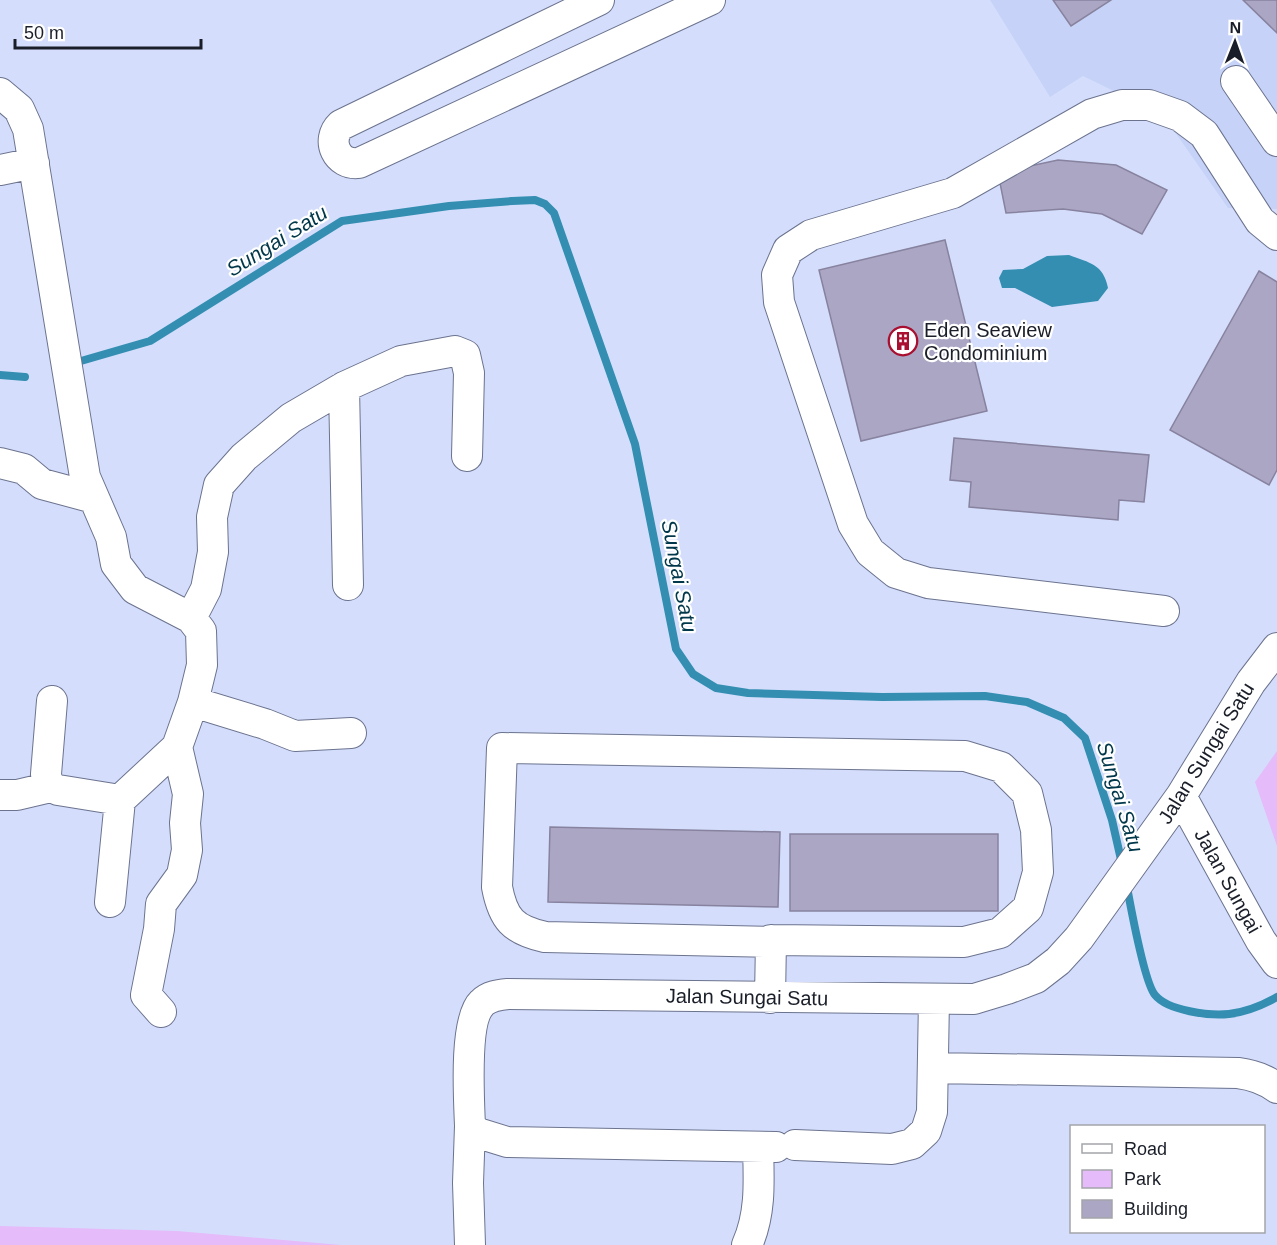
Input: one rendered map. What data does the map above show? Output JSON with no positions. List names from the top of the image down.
{
  "streets": {
    "street": ["Jalan Sungai Satu", "Jalan Sungai"]
  },
  "crossings": [
    ["Jalan Sungai Satu", "Jalan Sungai"]
  ],
  "water": ["Sungai Satu"],
  "places": {
    "building": ["Eden Seaview Condominium"]
  },
  "legend": ["Road", "Park", "Building"],
  "scale_bar": "50 m",
  "north": "top"
}
